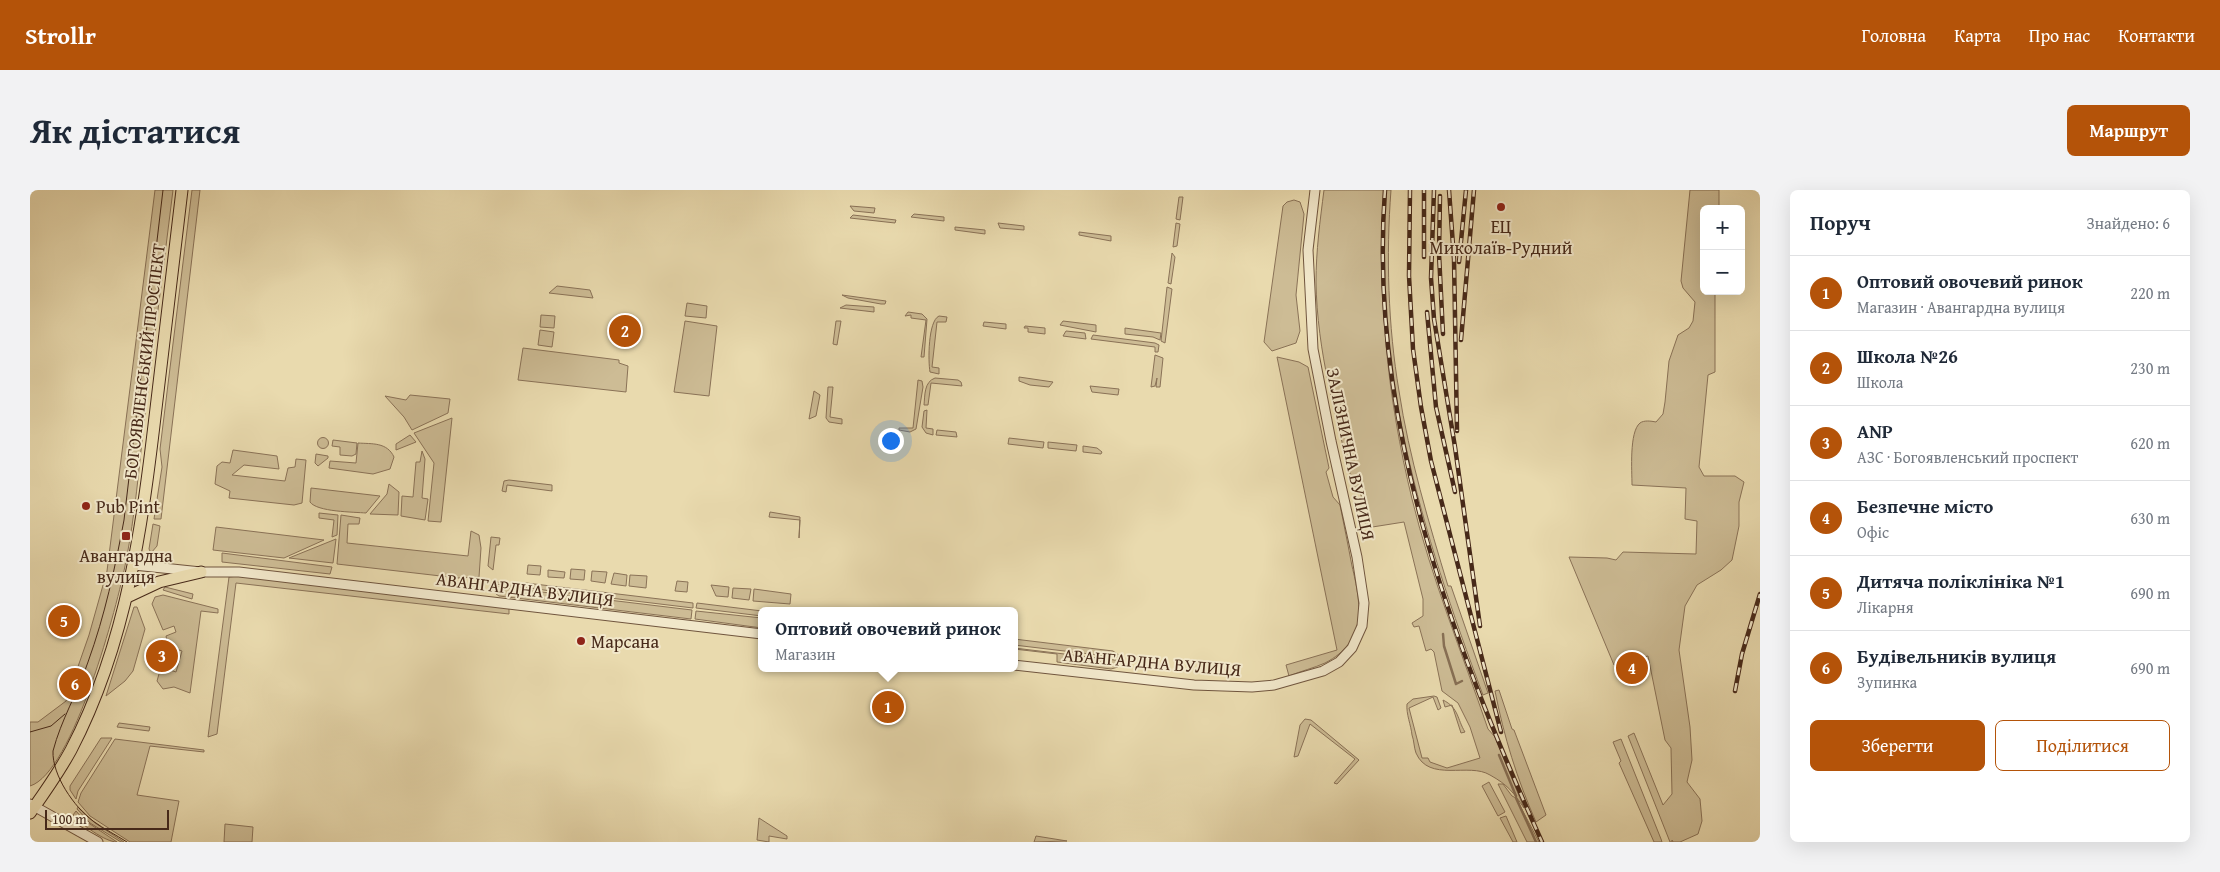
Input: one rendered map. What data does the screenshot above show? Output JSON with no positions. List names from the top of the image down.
{
  "streets": {
    "main road": ["БОГОЯВЛЕНСЬКИЙ ПРОСПЕКТ"],
    "street": ["ЗАЛІЗНИЧНА ВУЛИЦЯ", "АВАНГАРДНА ВУЛИЦЯ"]
  },
  "crossings": [
    ["БОГОЯВЛЕНСЬКИЙ ПРОСПЕКТ", "АВАНГАРДНА ВУЛИЦЯ"],
    ["ЗАЛІЗНИЧНА ВУЛИЦЯ", "АВАНГАРДНА ВУЛИЦЯ"]
  ],
  "places": {
    "other": ["ЕЦ Миколаїв-Рудний", "Pub Pint", "Марсана"],
    "transit": ["Авангардна вулиця"]
  },
  "scale_bar": "100 m",
  "page": {
    "header": "Strollr",
    "nav": [
      "Головна",
      "Карта",
      "Про нас",
      "Контакти"
    ],
    "title": "Як дістатися",
    "buttons": [
      "Маршрут",
      ["Зберегти", "Поділитися"]
    ],
    "heading": ["Поруч", "Знайдено: 6"],
    "map_buttons": ["+", "−"],
    "list": [
      {
        "mark": "1",
        "name": "Оптовий овочевий ринок",
        "note": "Магазин · Авангардна вулиця",
        "value": "220 m"
      },
      {
        "mark": "2",
        "name": "Школа №26",
        "note": "Школа",
        "value": "230 m"
      },
      {
        "mark": "3",
        "name": "ANP",
        "note": "АЗС · Богоявленський проспект",
        "value": "620 m"
      },
      {
        "mark": "4",
        "name": "Безпечне місто",
        "note": "Офіс",
        "value": "630 m"
      },
      {
        "mark": "5",
        "name": "Дитяча поліклініка №1",
        "note": "Лікарня",
        "value": "690 m"
      },
      {
        "mark": "6",
        "name": "Будівельників вулиця",
        "note": "Зупинка",
        "value": "690 m"
      }
    ],
    "pins": [
      "2",
      "5",
      "3",
      "4",
      "6",
      "1"
    ],
    "popup": ["Оптовий овочевий ринок", "Магазин"],
    "scale": "100 m"
  }
}
